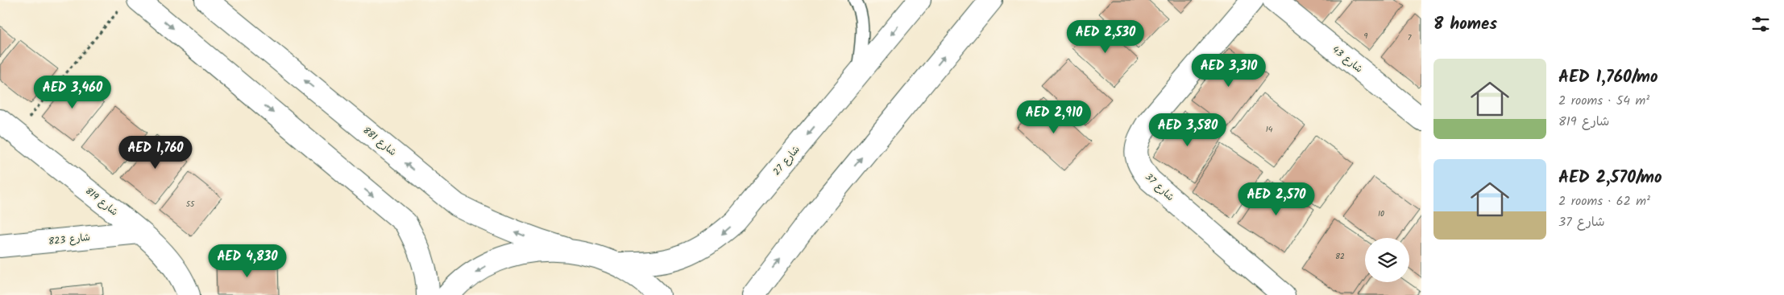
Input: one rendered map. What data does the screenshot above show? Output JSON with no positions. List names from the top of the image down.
{
  "streets": {
    "street": [
      "شارع 43",
      "شارع 881",
      "شارع 27",
      "شارع 37",
      "شارع 819",
      "شارع 823"
    ]
  },
  "crossings": [
    ["شارع 819", "شارع 823"]
  ],
  "house_numbers": [
    "9",
    "7",
    "14",
    "55",
    "10",
    "82"
  ],
  "page": {
    "heading": "8 homes",
    "price": [
      "AED 2,530",
      "AED 3,310",
      "AED 3,460",
      "AED 2,910",
      "AED 3,580",
      "AED 1,760",
      "AED 2,570",
      "AED 4,830"
    ],
    "list": [
      {
        "name": "AED 1,760/mo",
        "note": "2 rooms · 54 m² · شارع 819"
      },
      {
        "name": "AED 2,570/mo",
        "note": "2 rooms · 62 m² · شارع 37"
      }
    ]
  }
}
